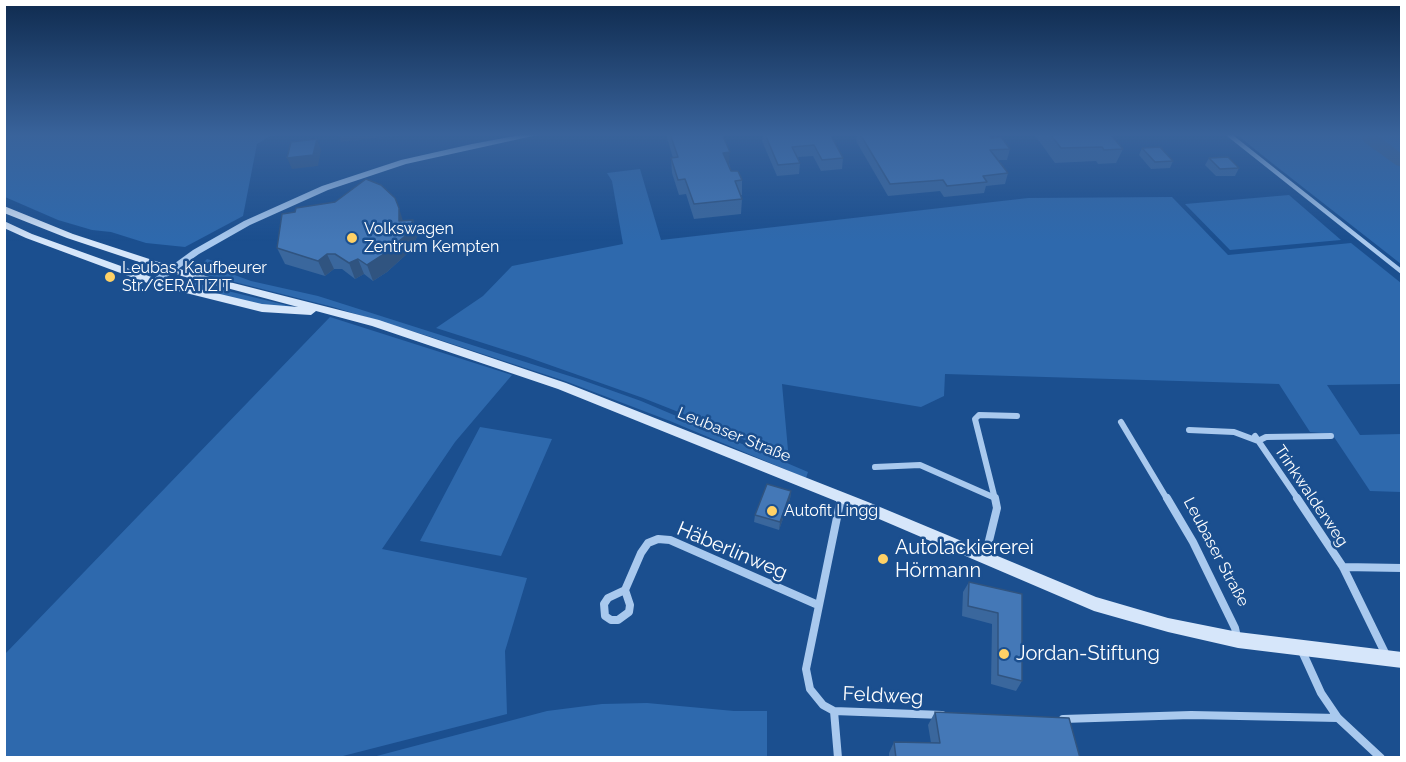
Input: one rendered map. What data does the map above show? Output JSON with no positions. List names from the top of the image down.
{
  "streets": {
    "main road": ["Leubaser Straße"],
    "street": ["Trinkwalderweg", "Häberlinweg", "Feldweg"]
  },
  "crossings": [
    ["Leubaser Straße", "Trinkwalderweg"],
    ["Leubaser Straße", "Feldweg"],
    ["Häberlinweg", "Feldweg"]
  ],
  "places": [
    "Volkswagen Zentrum Kempten",
    "Leubas, Kaufbeurer Str./CERATIZIT",
    "Autofit Lingg",
    "Autolackiererei Hörmann",
    "Jordan-Stiftung"
  ]
}
